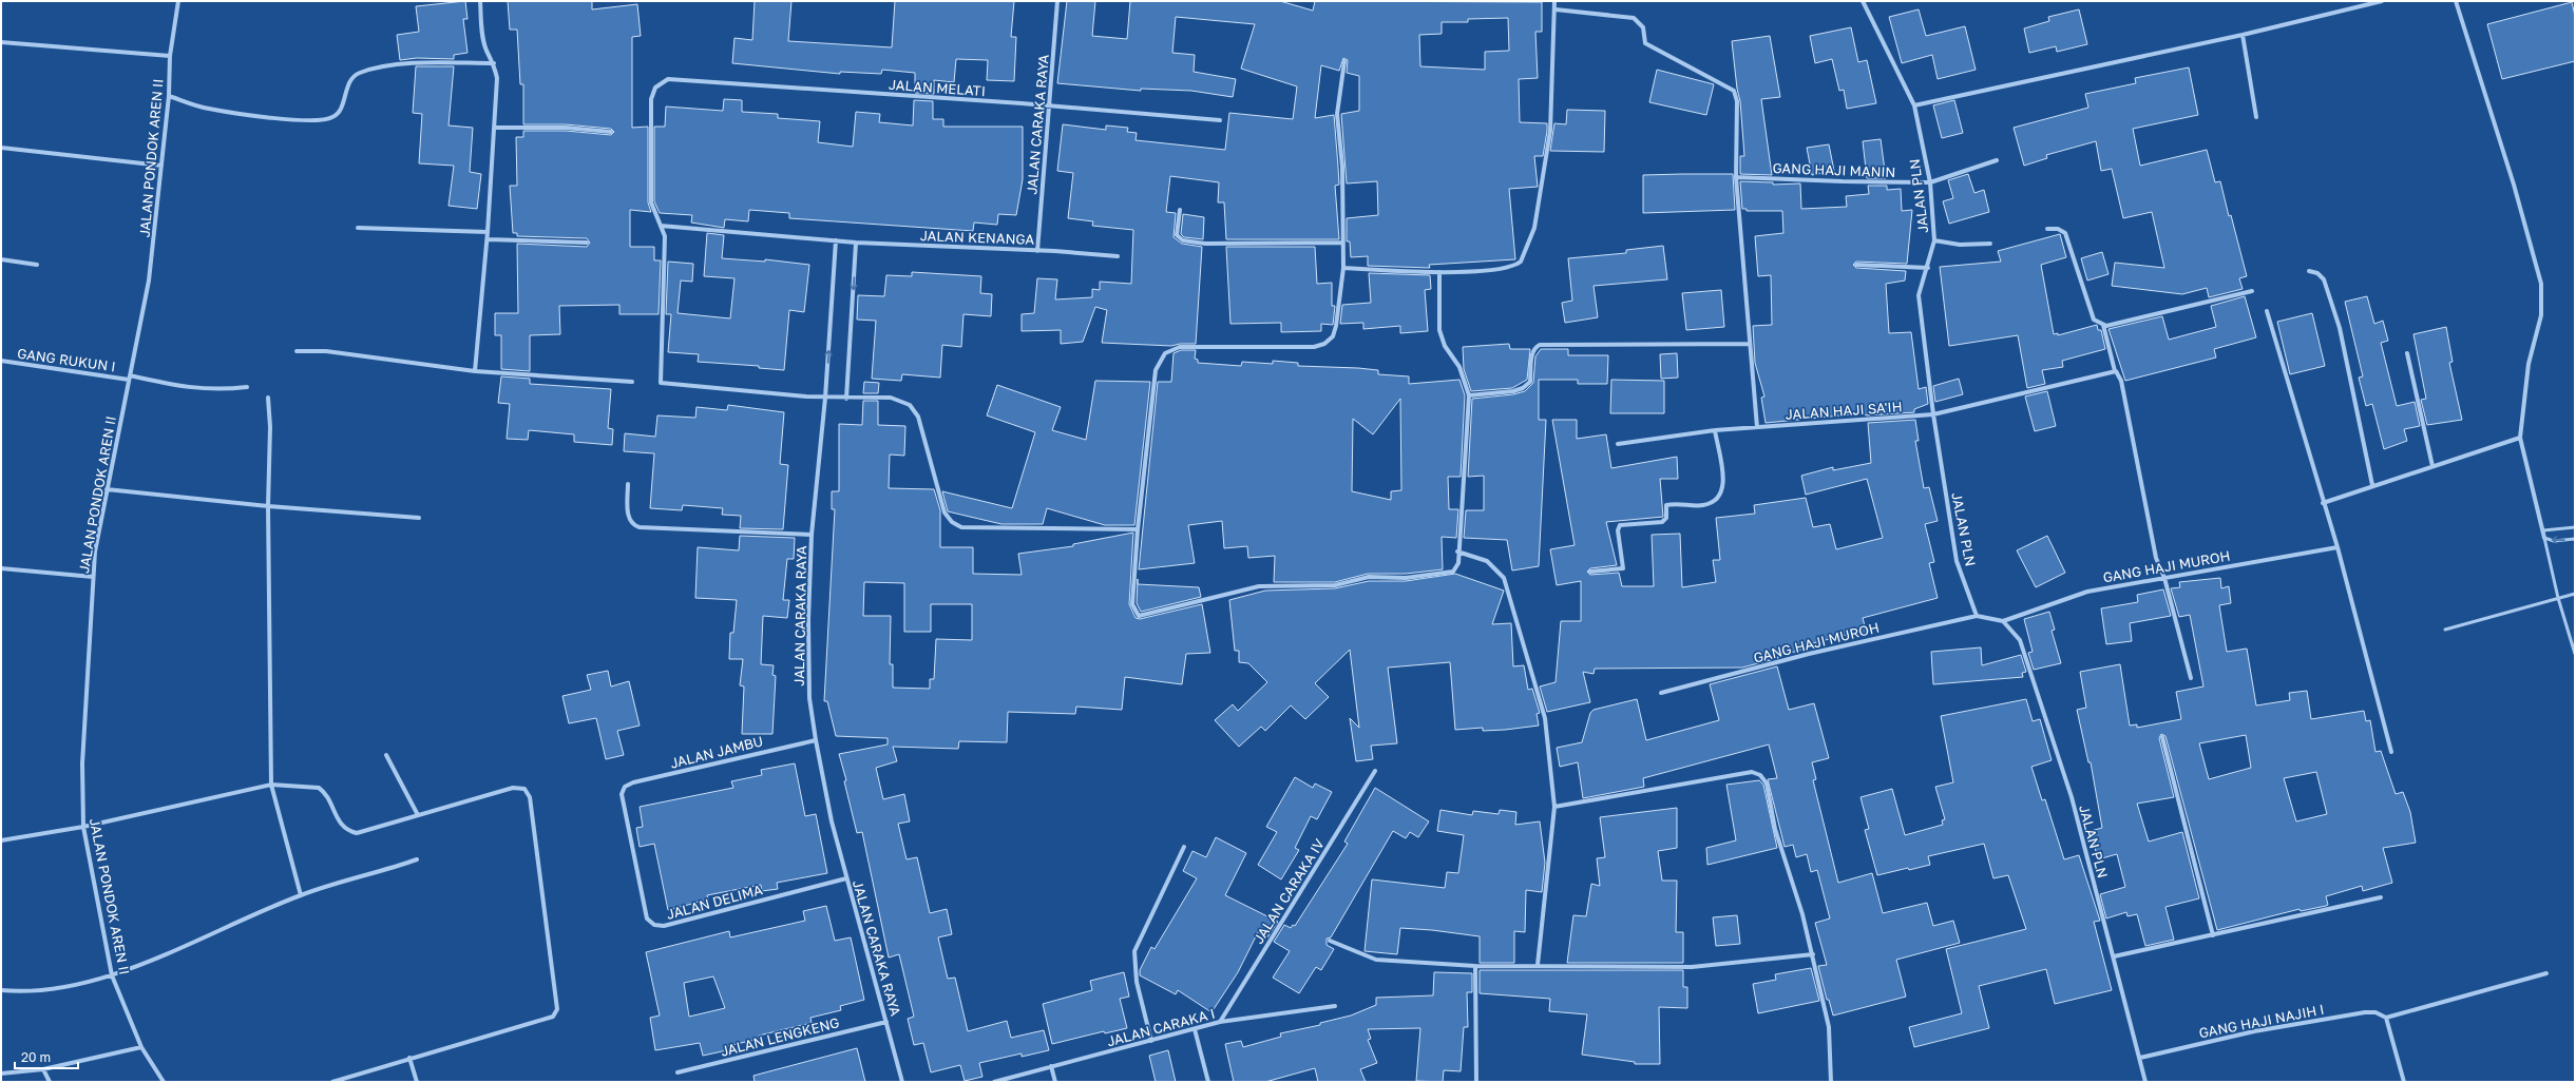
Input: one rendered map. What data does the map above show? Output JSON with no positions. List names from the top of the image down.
{
  "streets": {
    "street": [
      "JALAN MELATI",
      "JALAN CARAKA RAYA",
      "JALAN PONDOK AREN II",
      "GANG HAJI MANIN",
      "JALAN PLN",
      "JALAN KENANGA",
      "GANG RUKUN I",
      "JALAN HAJI SA'IH",
      "GANG HAJI MUROH",
      "JALAN JAMBU",
      "JALAN CARAKA IV",
      "JALAN DELIMA",
      "GANG HAJI NAJIH I",
      "JALAN CARAKA I",
      "JALAN LENGKENG"
    ]
  },
  "crossings": [
    ["JALAN MELATI", "JALAN CARAKA RAYA"],
    ["JALAN MELATI", "JALAN KENANGA"],
    ["JALAN CARAKA RAYA", "JALAN KENANGA"],
    ["JALAN CARAKA RAYA", "JALAN JAMBU"],
    ["JALAN CARAKA RAYA", "JALAN DELIMA"],
    ["JALAN CARAKA RAYA", "JALAN LENGKENG"],
    ["JALAN PONDOK AREN II", "GANG RUKUN I"],
    ["GANG HAJI MANIN", "JALAN PLN"],
    ["JALAN PLN", "JALAN HAJI SA'IH"],
    ["JALAN PLN", "GANG HAJI MUROH"],
    ["JALAN PLN", "GANG HAJI NAJIH I"],
    ["JALAN JAMBU", "JALAN DELIMA"],
    ["JALAN CARAKA IV", "JALAN CARAKA I"]
  ],
  "scale_bar": "20 m"
}
